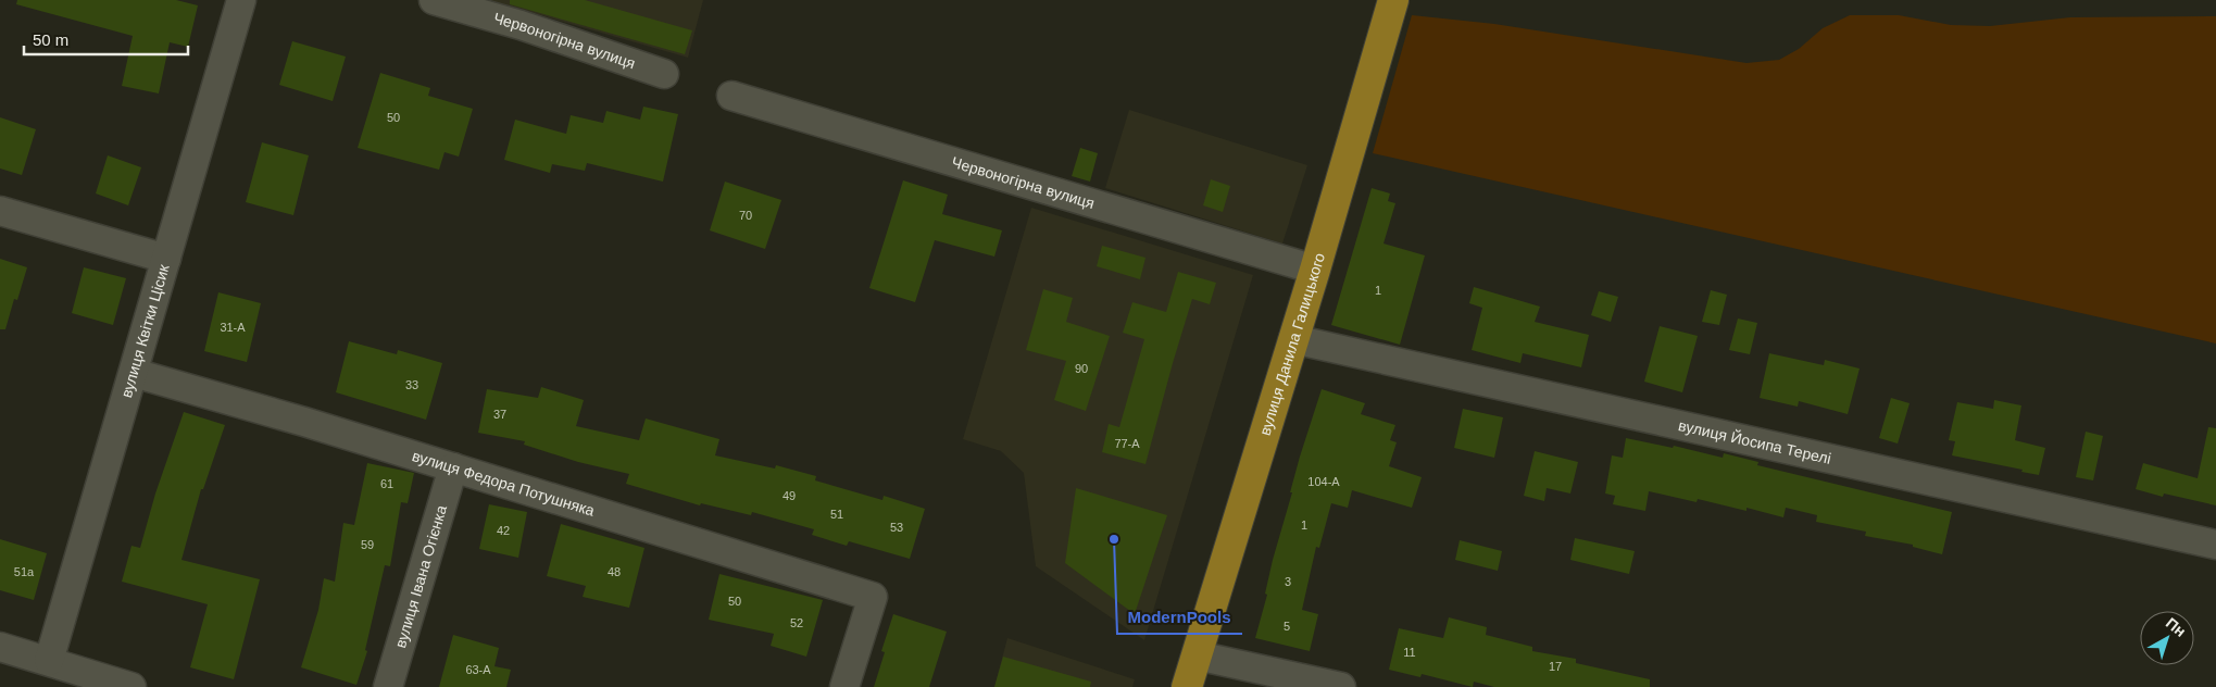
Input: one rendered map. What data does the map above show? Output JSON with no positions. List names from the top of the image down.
{
  "streets": {
    "main road": ["вулиця Данила Галицького"],
    "street": [
      "Червоногірна вулиця",
      "вулиця Квітки Цісик",
      "вулиця Йосипа Терелі",
      "вулиця Федора Потушняка",
      "вулиця Івана Огієнка"
    ]
  },
  "crossings": [
    ["Червоногірна вулиця", "вулиця Данила Галицького"],
    ["вулиця Квітки Цісик", "вулиця Федора Потушняка"],
    ["вулиця Данила Галицького", "вулиця Йосипа Терелі"],
    ["вулиця Федора Потушняка", "вулиця Івана Огієнка"]
  ],
  "places": ["ModernPools"],
  "house_numbers": [
    "50",
    "70",
    "1",
    "31-А",
    "90",
    "33",
    "37",
    "77-А",
    "104-А",
    "61",
    "49",
    "51",
    "1",
    "53",
    "42",
    "59",
    "51а",
    "48",
    "3",
    "50",
    "52",
    "5",
    "11",
    "17",
    "63-А"
  ],
  "scale_bar": "50 m",
  "north": "top right"
}
